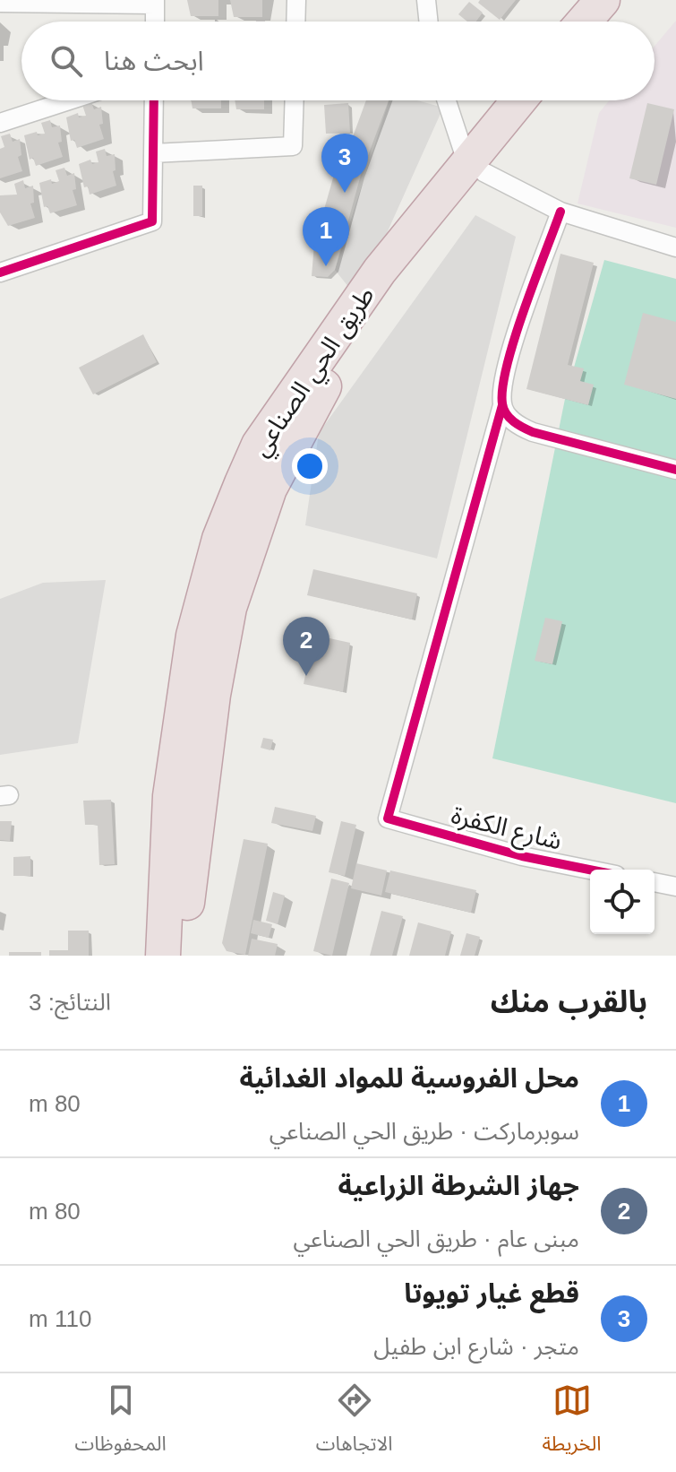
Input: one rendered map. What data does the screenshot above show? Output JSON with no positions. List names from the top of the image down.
{
  "streets": {
    "highway": ["طريق الحي الصناعي"],
    "street": ["شارع الكفرة"]
  },
  "page": {
    "search": "ابحث هنا",
    "pins": ["3", "1", "2"],
    "heading": ["بالقرب منك", "النتائج: 3"],
    "list": [
      {
        "mark": "1",
        "name": "محل الفروسية للمواد الغدائية",
        "note": "سوبرماركت · طريق الحي الصناعي",
        "value": "80 m"
      },
      {
        "mark": "2",
        "name": "جهاز الشرطة الزراعية",
        "note": "مبنى عام · طريق الحي الصناعي",
        "value": "80 m"
      },
      {
        "mark": "3",
        "name": "قطع غيار تويوتا",
        "note": "متجر · شارع ابن طفيل",
        "value": "110 m"
      }
    ],
    "nav": ["الخريطة", "الاتجاهات", "المحفوظات"]
  }
}
